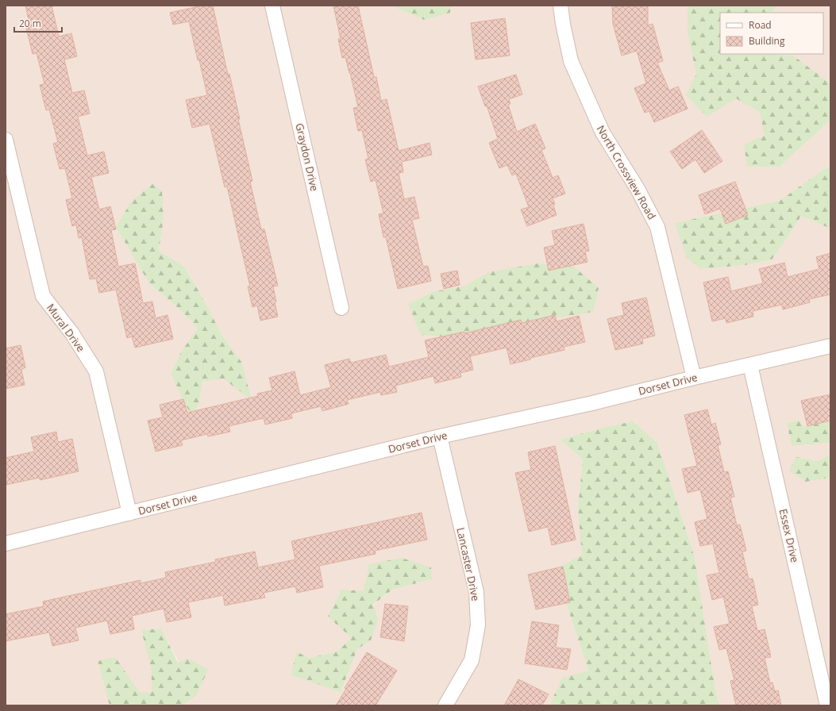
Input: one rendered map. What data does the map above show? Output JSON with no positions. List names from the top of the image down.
{
  "streets": {
    "street": [
      "Graydon Drive",
      "North Crossview Road",
      "Mural Drive",
      "Dorset Drive",
      "Essex Drive",
      "Lancaster Drive"
    ]
  },
  "crossings": [
    ["North Crossview Road", "Dorset Drive"],
    ["Mural Drive", "Dorset Drive"],
    ["Dorset Drive", "Essex Drive"],
    ["Dorset Drive", "Lancaster Drive"]
  ],
  "legend": ["Road", "Building"],
  "scale_bar": "20 m"
}
